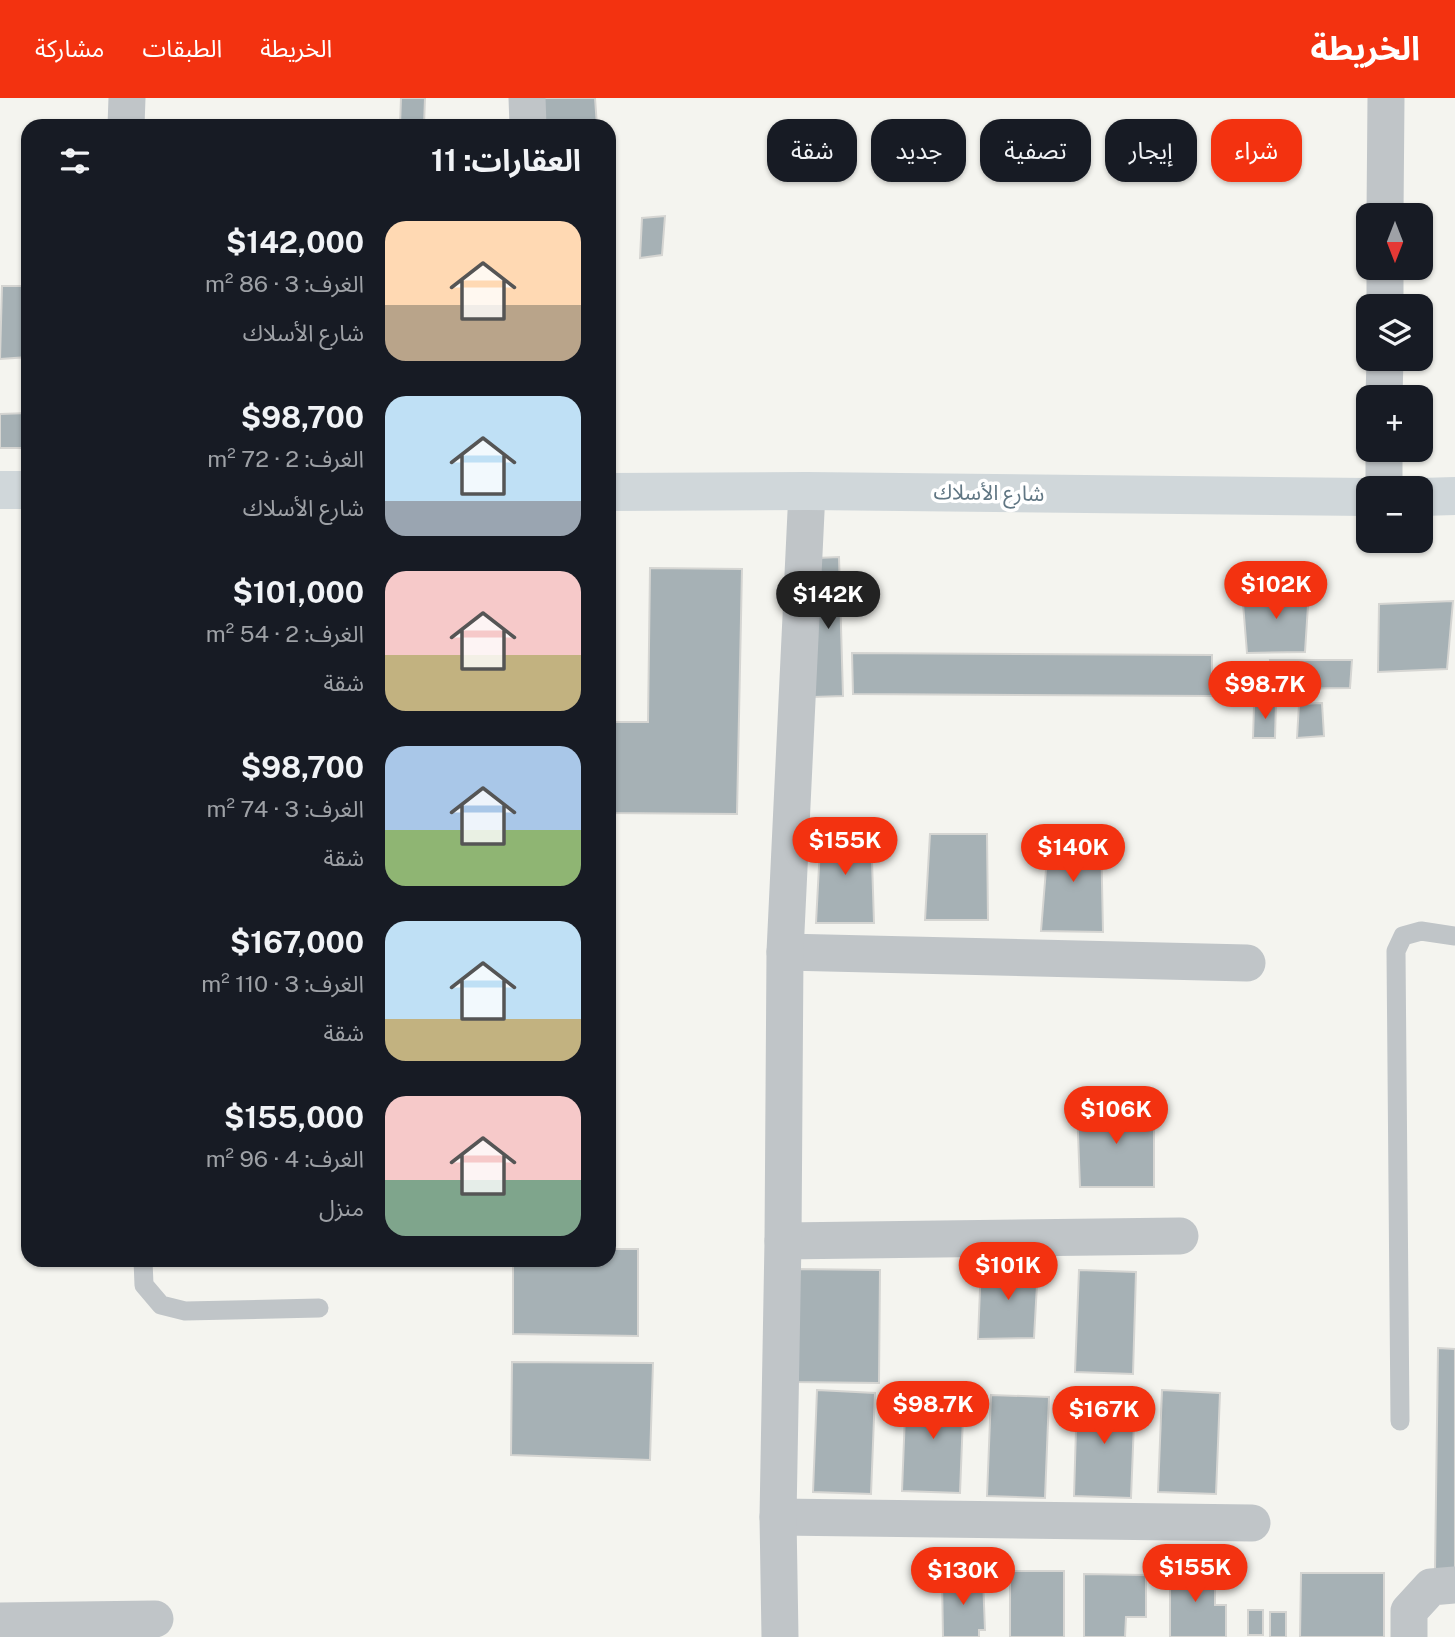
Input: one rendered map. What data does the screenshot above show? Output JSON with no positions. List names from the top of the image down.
{
  "streets": {
    "street": ["شارع الأسلاك"]
  },
  "north": "bottom",
  "page": {
    "header": "الخريطة",
    "nav": ["الخريطة", "الطبقات", "مشاركة"],
    "chip": [
      "شراء",
      "إيجار",
      "تصفية",
      "جديد",
      "شقة"
    ],
    "heading": "العقارات: 11",
    "map_buttons": ["+", "−"],
    "list": [
      {
        "name": "$142,000",
        "note": "الغرف: 3 · 86 m² · شارع الأسلاك"
      },
      {
        "name": "$98,700",
        "note": "الغرف: 2 · 72 m² · شارع الأسلاك"
      },
      {
        "name": "$101,000",
        "note": "الغرف: 2 · 54 m² · شقة"
      },
      {
        "name": "$98,700",
        "note": "الغرف: 3 · 74 m² · شقة"
      },
      {
        "name": "$167,000",
        "note": "الغرف: 3 · 110 m² · شقة"
      },
      {
        "name": "$155,000",
        "note": "الغرف: 4 · 96 m² · منزل"
      }
    ],
    "price": [
      "$102K",
      "$142K",
      "$98.7K",
      "$155K",
      "$140K",
      "$106K",
      "$101K",
      "$98.7K",
      "$167K",
      "$155K",
      "$130K"
    ]
  }
}
